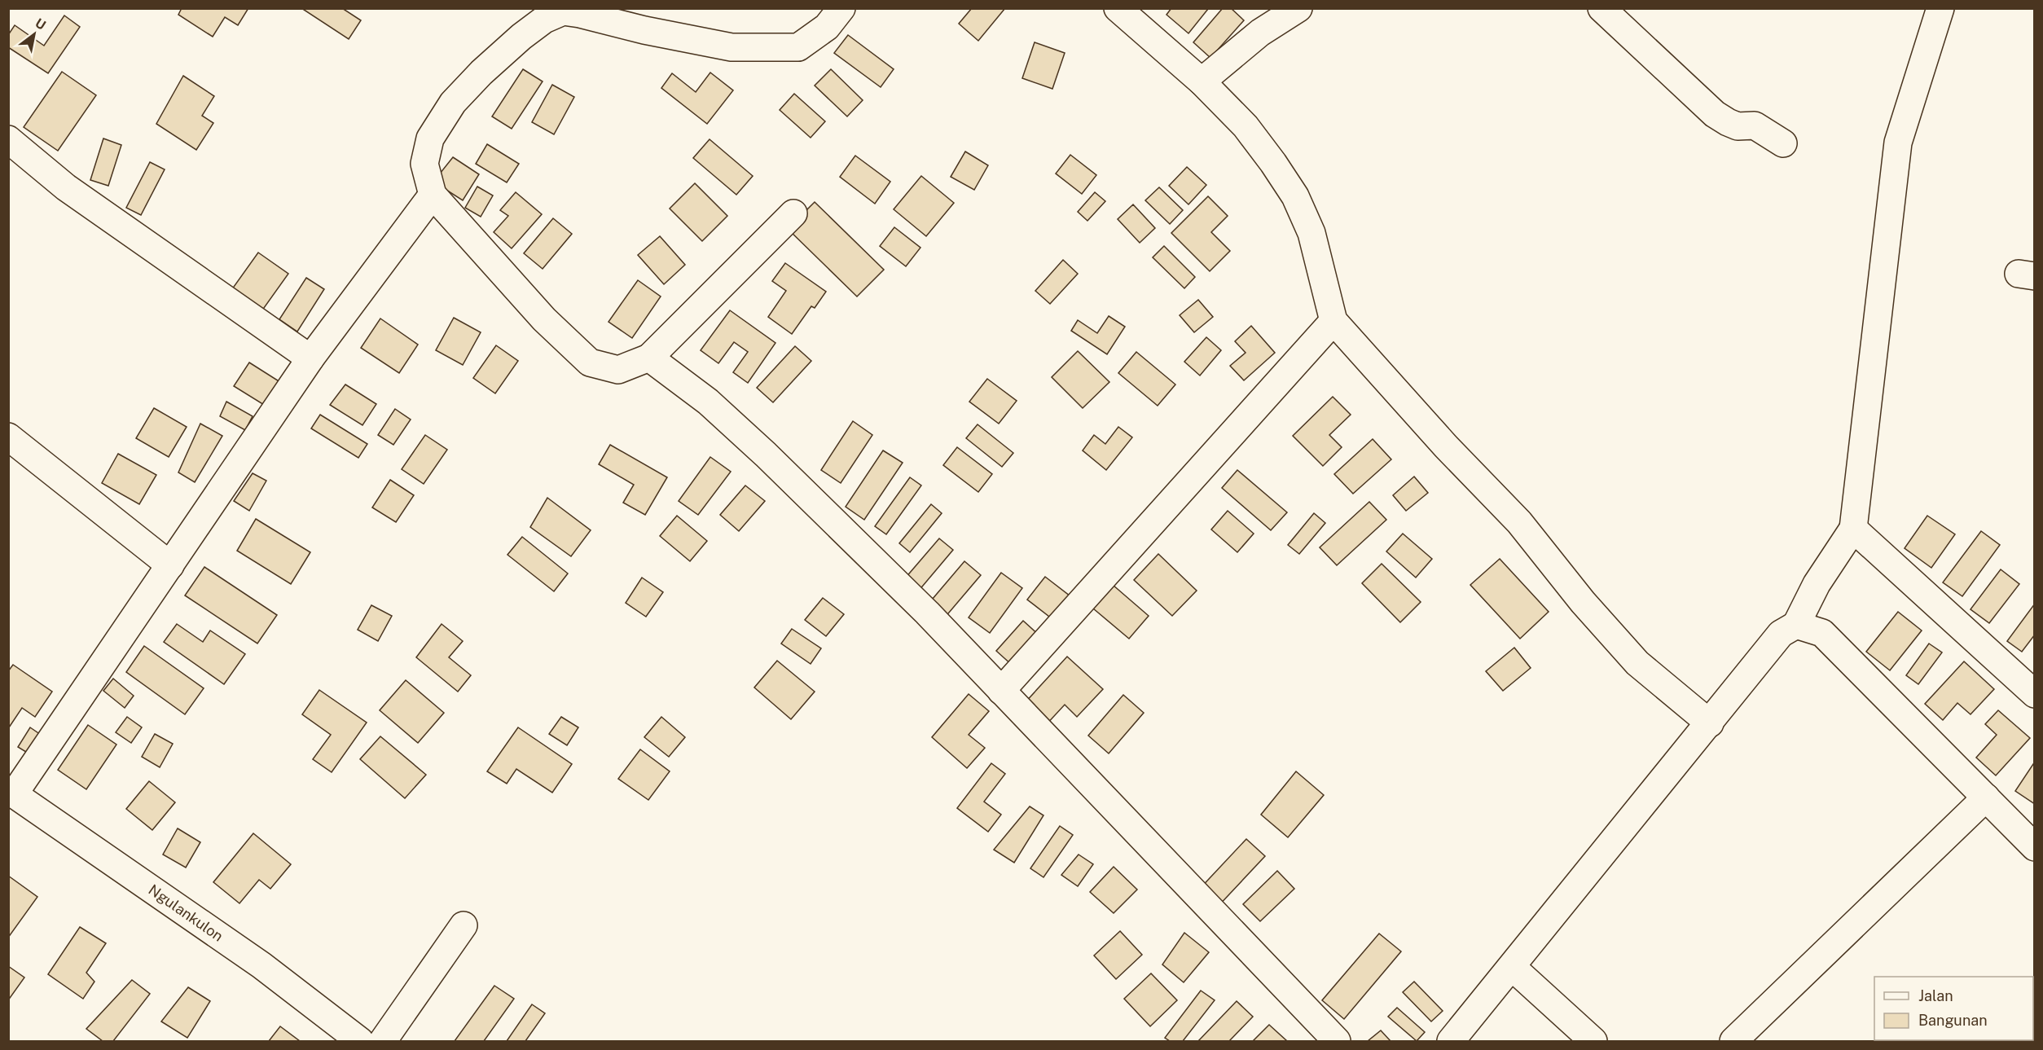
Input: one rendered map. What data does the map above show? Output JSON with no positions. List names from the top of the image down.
{
  "streets": {
    "street": ["Ngulankulon"]
  },
  "legend": ["Jalan", "Bangunan"],
  "north": "top right"
}
